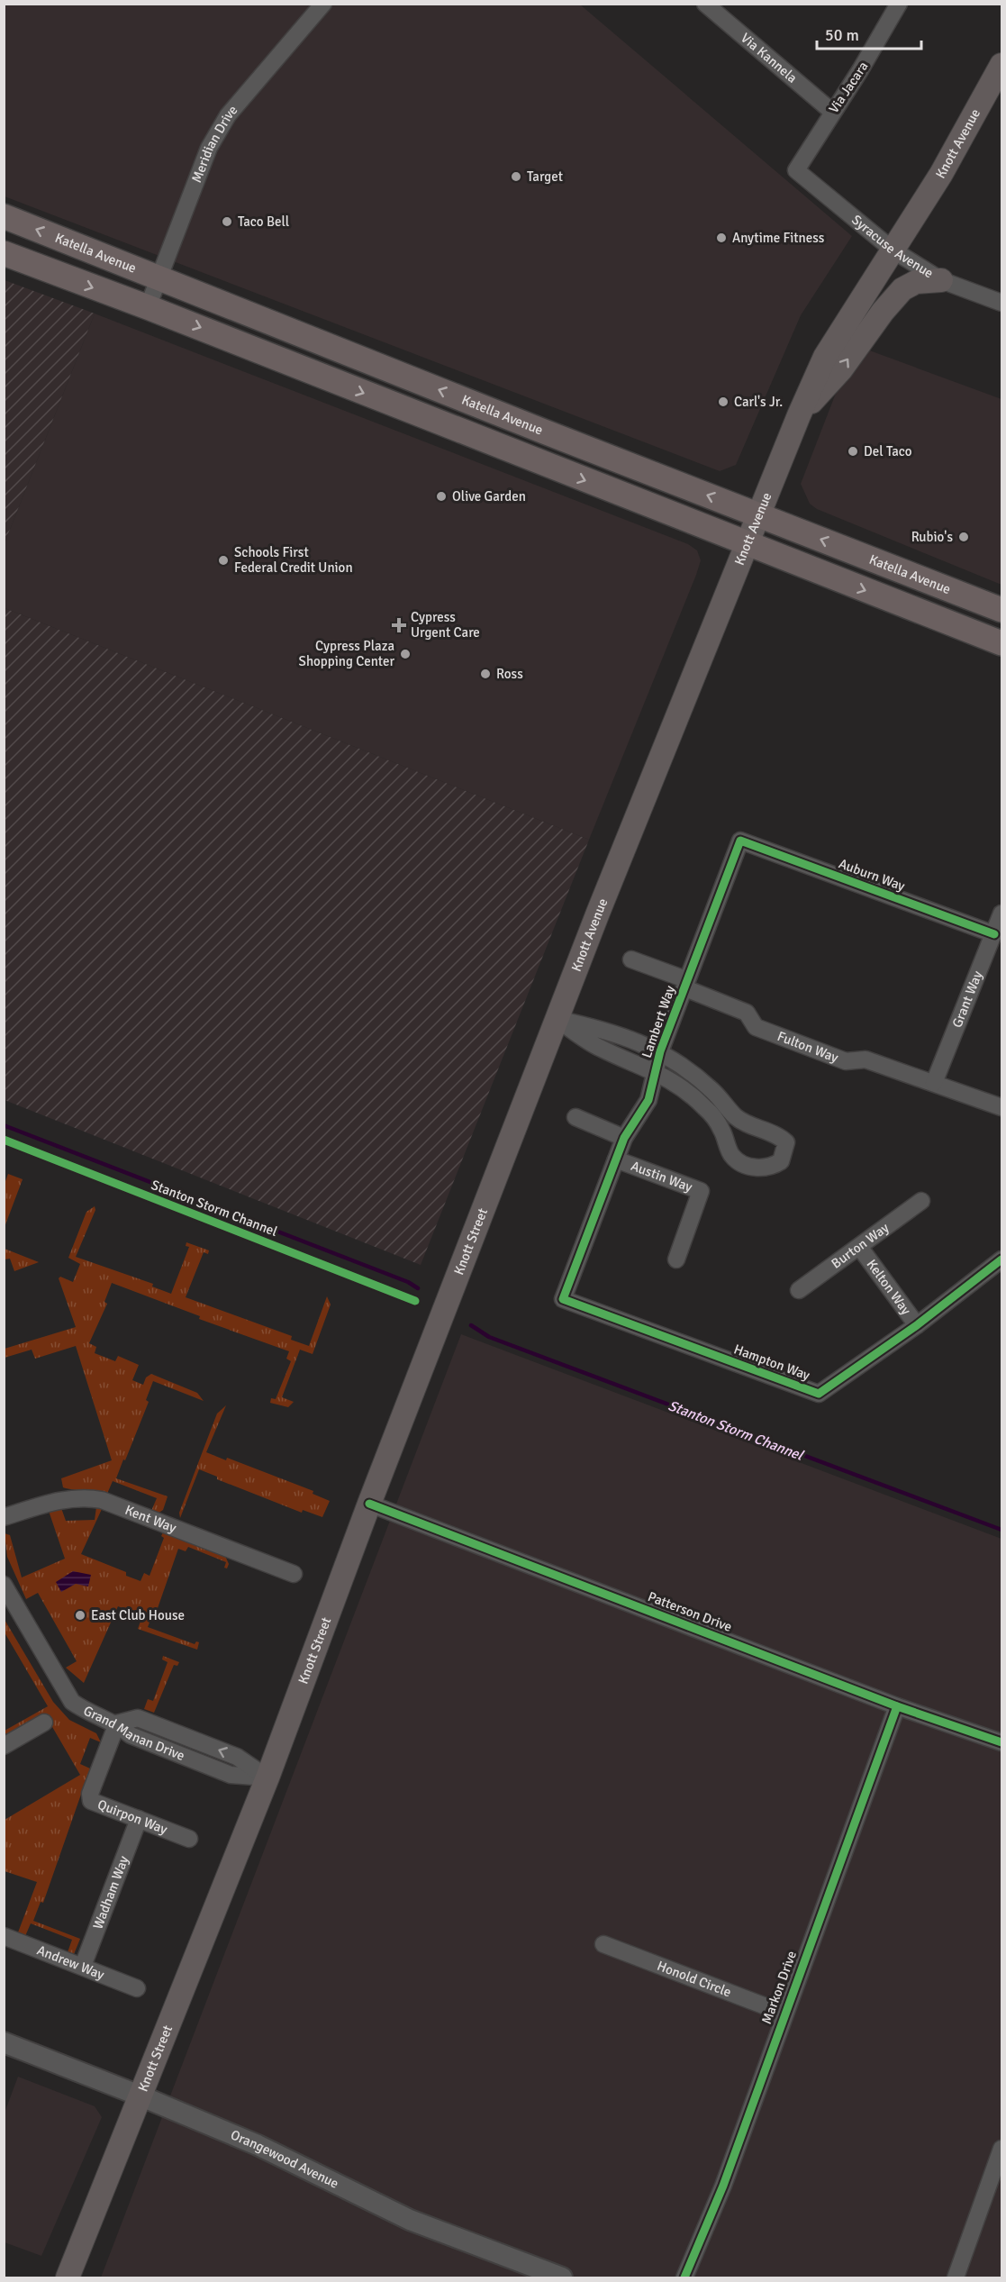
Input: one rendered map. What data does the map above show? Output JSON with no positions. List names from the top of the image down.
{
  "streets": {
    "main road": ["Knott Avenue", "Katella Avenue", "Knott Street"],
    "street": [
      "Via Kannela",
      "Via Jacara",
      "Meridian Drive",
      "Syracuse Avenue",
      "Auburn Way",
      "Grant Way",
      "Lambert Way",
      "Fulton Way",
      "Austin Way",
      "Burton Way",
      "Kelton Way",
      "Hampton Way",
      "Kent Way",
      "Patterson Drive",
      "Grand Manan Drive",
      "Quirpon Way",
      "Wadham Way",
      "Andrew Way",
      "Honold Circle",
      "Markon Drive",
      "Orangewood Avenue"
    ],
    "cycle path": ["Stanton Storm Channel"]
  },
  "crossings": [
    ["Via Kannela", "Via Jacara"],
    ["Via Jacara", "Syracuse Avenue"],
    ["Meridian Drive", "Katella Avenue"],
    ["Knott Avenue", "Syracuse Avenue"],
    ["Knott Avenue", "Katella Avenue"],
    ["Knott Avenue", "Knott Street"],
    ["Auburn Way", "Grant Way"],
    ["Auburn Way", "Lambert Way"],
    ["Grant Way", "Fulton Way"],
    ["Lambert Way", "Fulton Way"],
    ["Lambert Way", "Austin Way"],
    ["Lambert Way", "Hampton Way"],
    ["Knott Street", "Patterson Drive"],
    ["Knott Street", "Orangewood Avenue"],
    ["Burton Way", "Kelton Way"],
    ["Kelton Way", "Hampton Way"],
    ["Patterson Drive", "Markon Drive"],
    ["Grand Manan Drive", "Quirpon Way"],
    ["Quirpon Way", "Wadham Way"],
    ["Wadham Way", "Andrew Way"],
    ["Honold Circle", "Markon Drive"]
  ],
  "water": ["Stanton Storm Channel"],
  "places": {
    "other": [
      "Target",
      "Taco Bell",
      "Anytime Fitness",
      "Carl's Jr.",
      "Del Taco",
      "Olive Garden",
      "Rubio's",
      "Schools First Federal Credit Union",
      "Cypress Plaza Shopping Center",
      "Ross",
      "East Club House"
    ],
    "health": ["Cypress Urgent Care"]
  },
  "scale_bar": "50 m"
}
